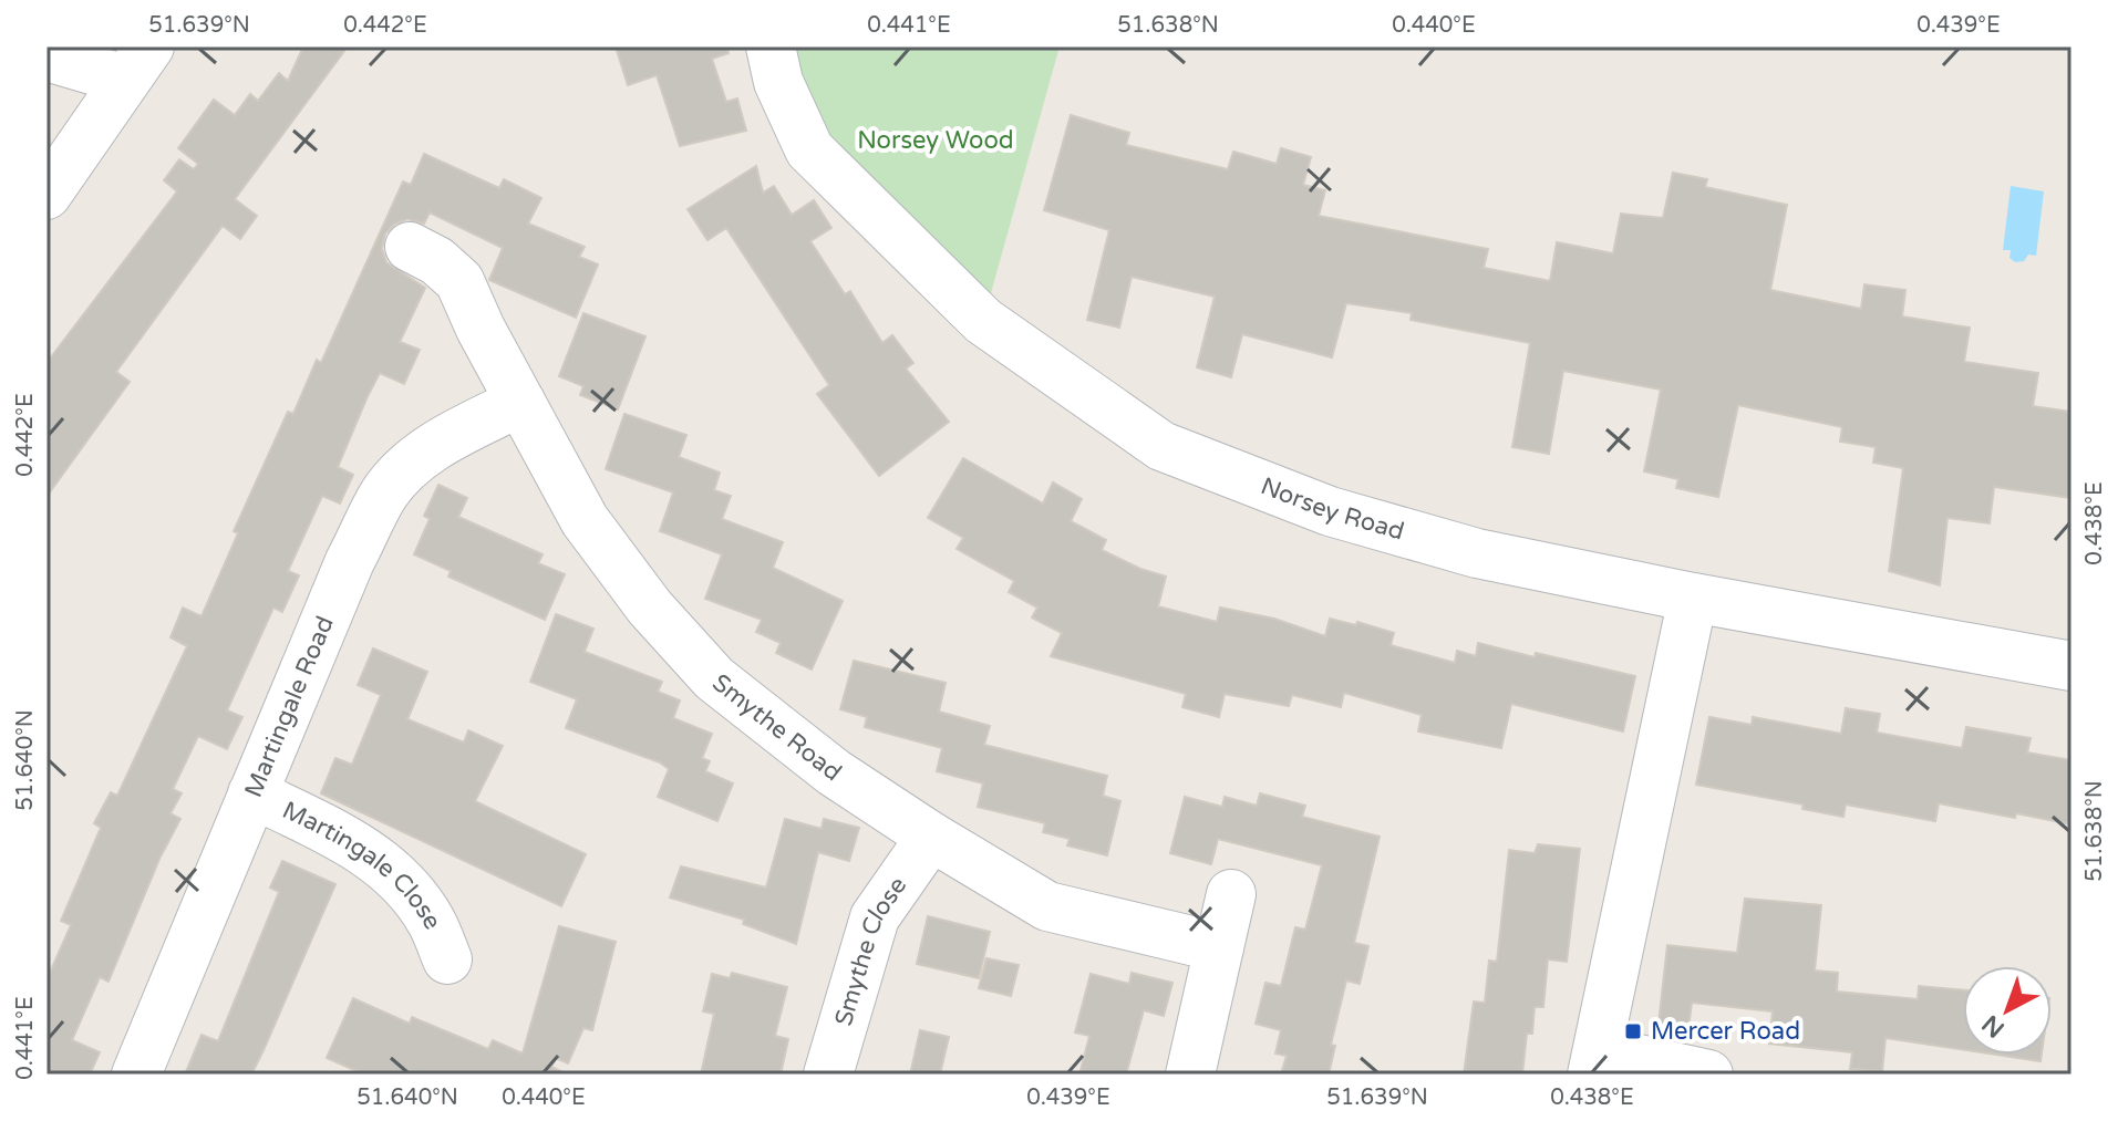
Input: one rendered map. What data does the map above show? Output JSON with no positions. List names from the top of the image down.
{
  "streets": {
    "street": [
      "Norsey Road",
      "Martingale Road",
      "Smythe Road",
      "Martingale Close",
      "Smythe Close"
    ]
  },
  "crossings": [
    ["Martingale Road", "Smythe Road"],
    ["Martingale Road", "Martingale Close"],
    ["Smythe Road", "Smythe Close"]
  ],
  "parks": ["Norsey Wood"],
  "places": {
    "transit": ["Mercer Road"]
  },
  "north": "bottom left",
  "coordinates": [
    "51.639°N",
    "0.442°E",
    "0.441°E",
    "51.638°N",
    "0.440°E",
    "0.439°E",
    "0.438°E",
    "51.640°N"
  ]
}
